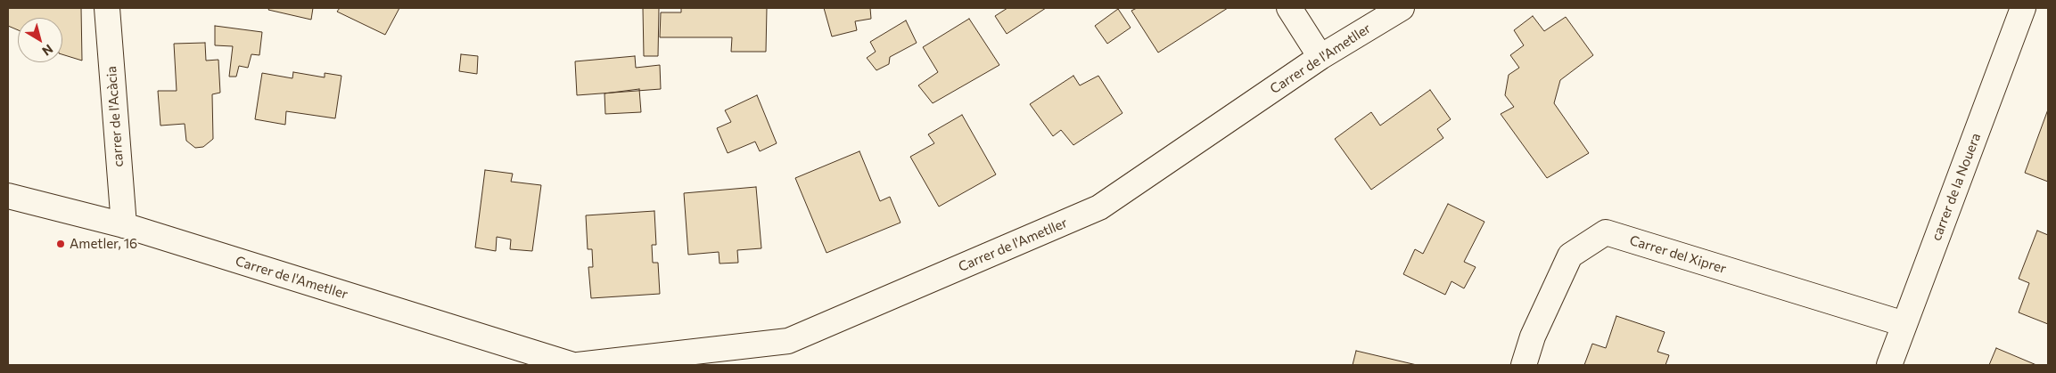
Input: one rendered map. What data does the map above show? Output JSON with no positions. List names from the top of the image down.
{
  "streets": {
    "street": [
      "Carrer de l'Ametller",
      "carrer de l'Acàcia",
      "carrer de la Nouera",
      "Carrer del Xiprer"
    ]
  },
  "crossings": [
    ["Carrer de l'Ametller", "carrer de l'Acàcia"],
    ["carrer de la Nouera", "Carrer del Xiprer"]
  ],
  "places": ["Ametler, 16"],
  "north": "bottom right"
}
